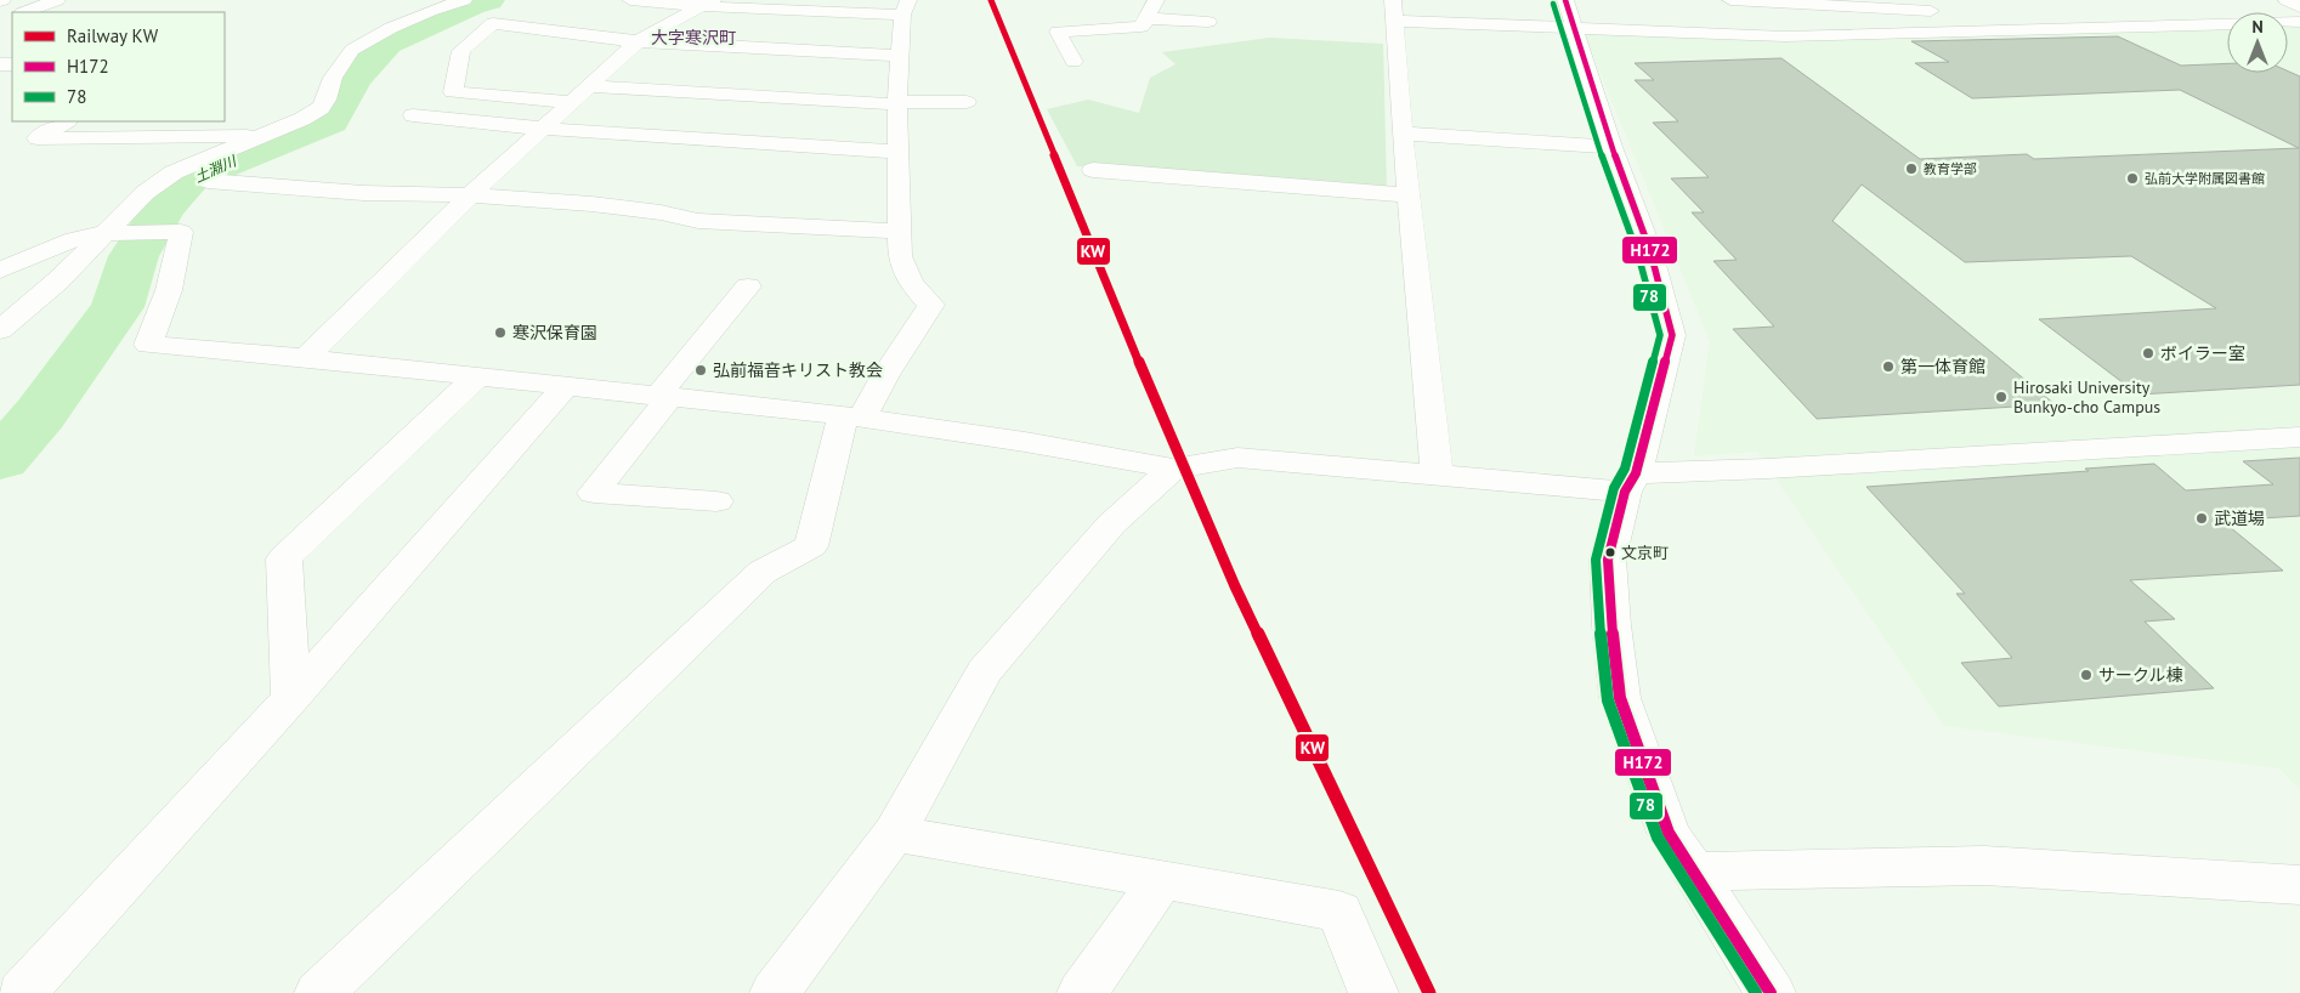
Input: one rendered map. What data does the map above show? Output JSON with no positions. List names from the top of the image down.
{
  "districts": ["大字寒沢町"],
  "water": ["土淵川"],
  "places": [
    "教育学部",
    "弘前大学附属図書館",
    "寒沢保育園",
    "ボイラー室",
    "第一体育館",
    "弘前福音キリスト教会",
    "Hirosaki University Bunkyo-cho Campus",
    "武道場",
    "文京町",
    "サークル棟"
  ],
  "lines": ["rail line KW", "transit line H172", "transit line 78"],
  "legend": ["Railway KW", "H172", "78"],
  "north": "top"
}
